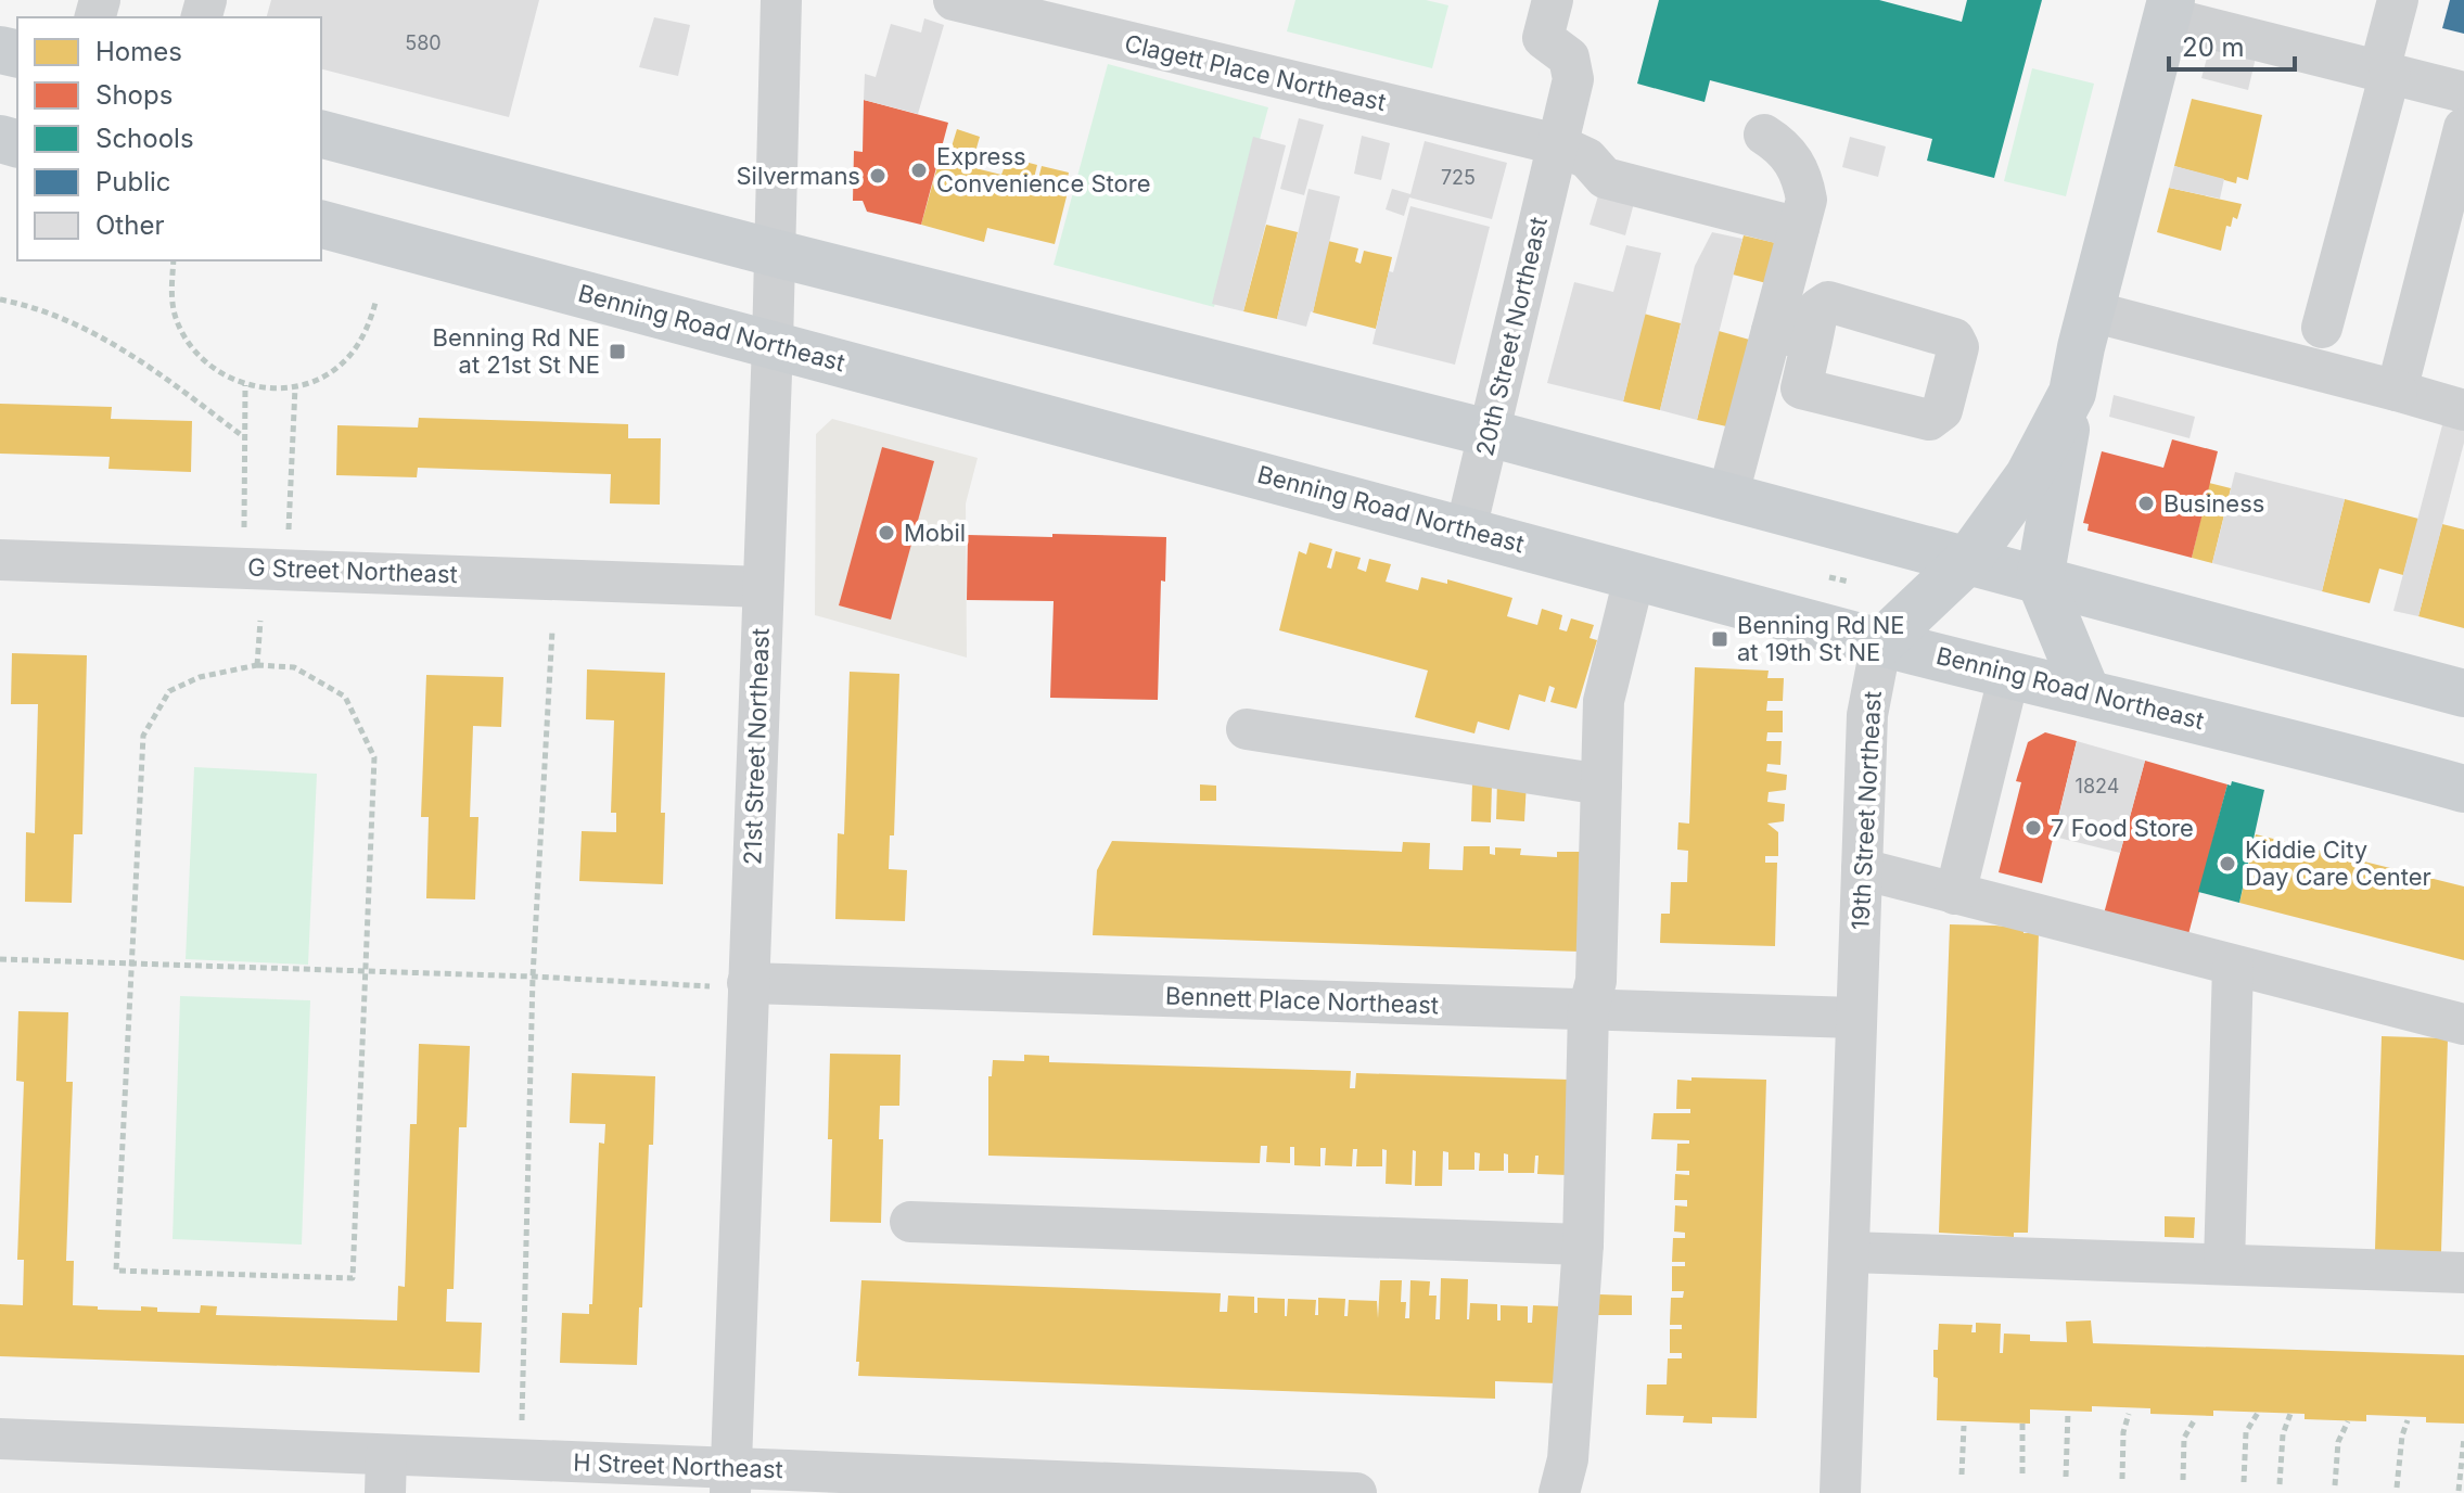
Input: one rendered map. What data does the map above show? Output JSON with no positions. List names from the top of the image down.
{
  "streets": {
    "main road": ["Benning Road Northeast"],
    "street": [
      "Clagett Place Northeast",
      "20th Street Northeast",
      "G Street Northeast",
      "21st Street Northeast",
      "19th Street Northeast",
      "Bennett Place Northeast",
      "H Street Northeast"
    ]
  },
  "crossings": [
    ["Clagett Place Northeast", "20th Street Northeast"],
    ["Benning Road Northeast", "20th Street Northeast"],
    ["Benning Road Northeast", "21st Street Northeast"],
    ["Benning Road Northeast", "19th Street Northeast"],
    ["G Street Northeast", "21st Street Northeast"],
    ["21st Street Northeast", "Bennett Place Northeast"],
    ["21st Street Northeast", "H Street Northeast"],
    ["19th Street Northeast", "Bennett Place Northeast"]
  ],
  "places": {
    "other": [
      "Express Convenience Store",
      "Silvermans",
      "Business",
      "Mobil",
      "7 Food Store",
      "Kiddie City Day Care Center"
    ],
    "transit": ["Benning Rd NE at 21st St NE", "Benning Rd NE at 19th St NE"]
  },
  "house_numbers": ["580", "725", "1824"],
  "legend": [
    "Homes",
    "Shops",
    "Schools",
    "Public",
    "Other"
  ],
  "scale_bar": "20 m"
}
